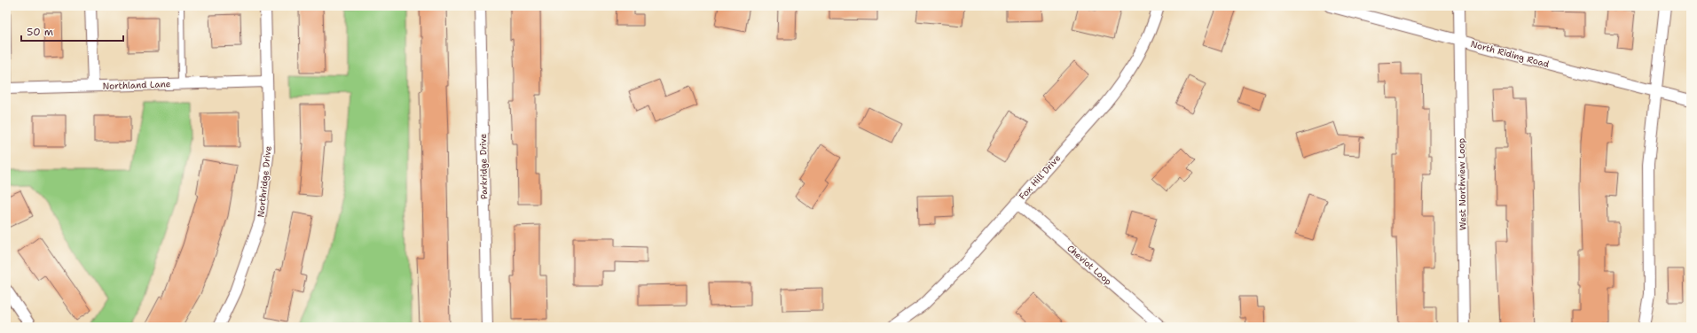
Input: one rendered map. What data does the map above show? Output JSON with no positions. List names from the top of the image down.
{
  "streets": {
    "street": [
      "North Riding Road",
      "Northland Lane",
      "Parkridge Drive",
      "Fox Hill Drive",
      "Northridge Drive",
      "West Northview Loop",
      "Cheviot Loop"
    ]
  },
  "crossings": [
    ["North Riding Road", "West Northview Loop"],
    ["Northland Lane", "Northridge Drive"],
    ["Fox Hill Drive", "Cheviot Loop"]
  ],
  "scale_bar": "50 m"
}
